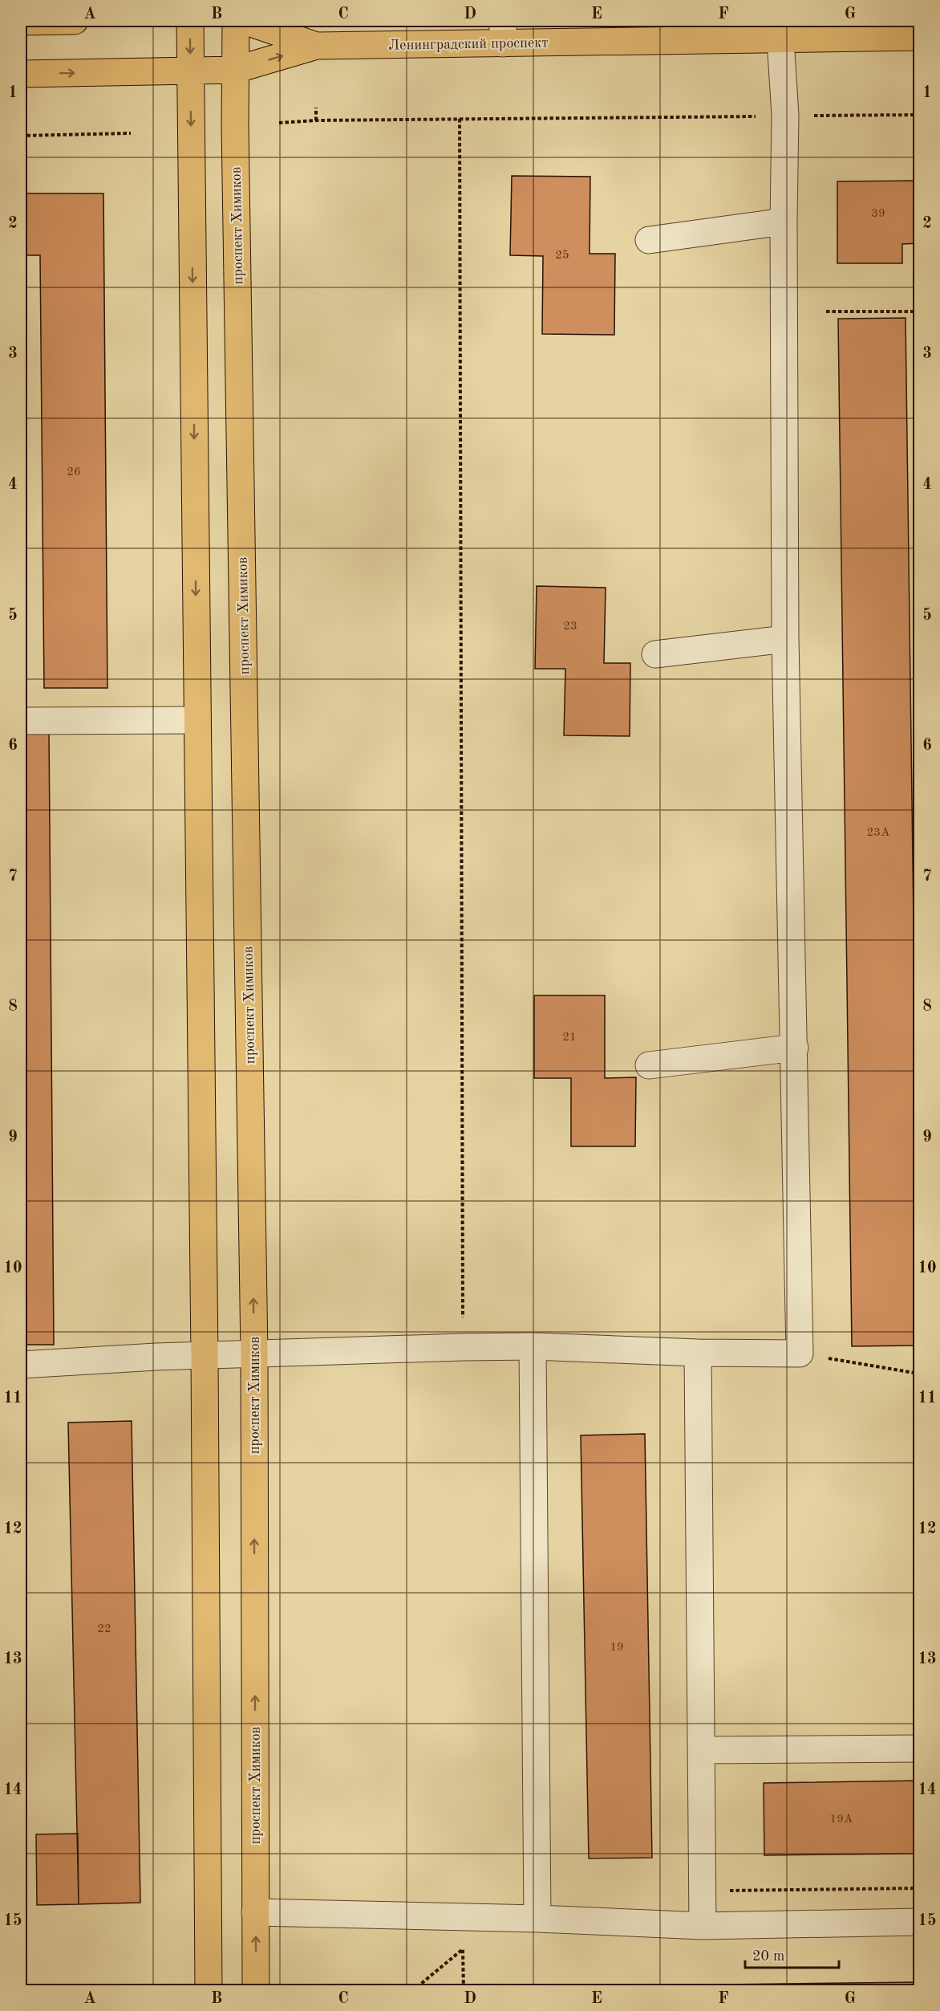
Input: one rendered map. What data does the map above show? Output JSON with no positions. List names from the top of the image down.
{
  "streets": {
    "main road": ["Ленинградский проспект", "проспект Химиков"]
  },
  "crossings": [
    ["Ленинградский проспект", "проспект Химиков"]
  ],
  "house_numbers": [
    "39",
    "25",
    "26",
    "23",
    "23А",
    "21",
    "22",
    "19",
    "19А"
  ],
  "scale_bar": "20 m",
  "grid": {
    "columns": [
      "A",
      "B",
      "C",
      "D",
      "E",
      "F",
      "G"
    ],
    "rows": [
      "1",
      "2",
      "3",
      "4",
      "5",
      "6",
      "7",
      "8",
      "9",
      "10",
      "11",
      "12",
      "13",
      "14",
      "15"
    ]
  }
}
